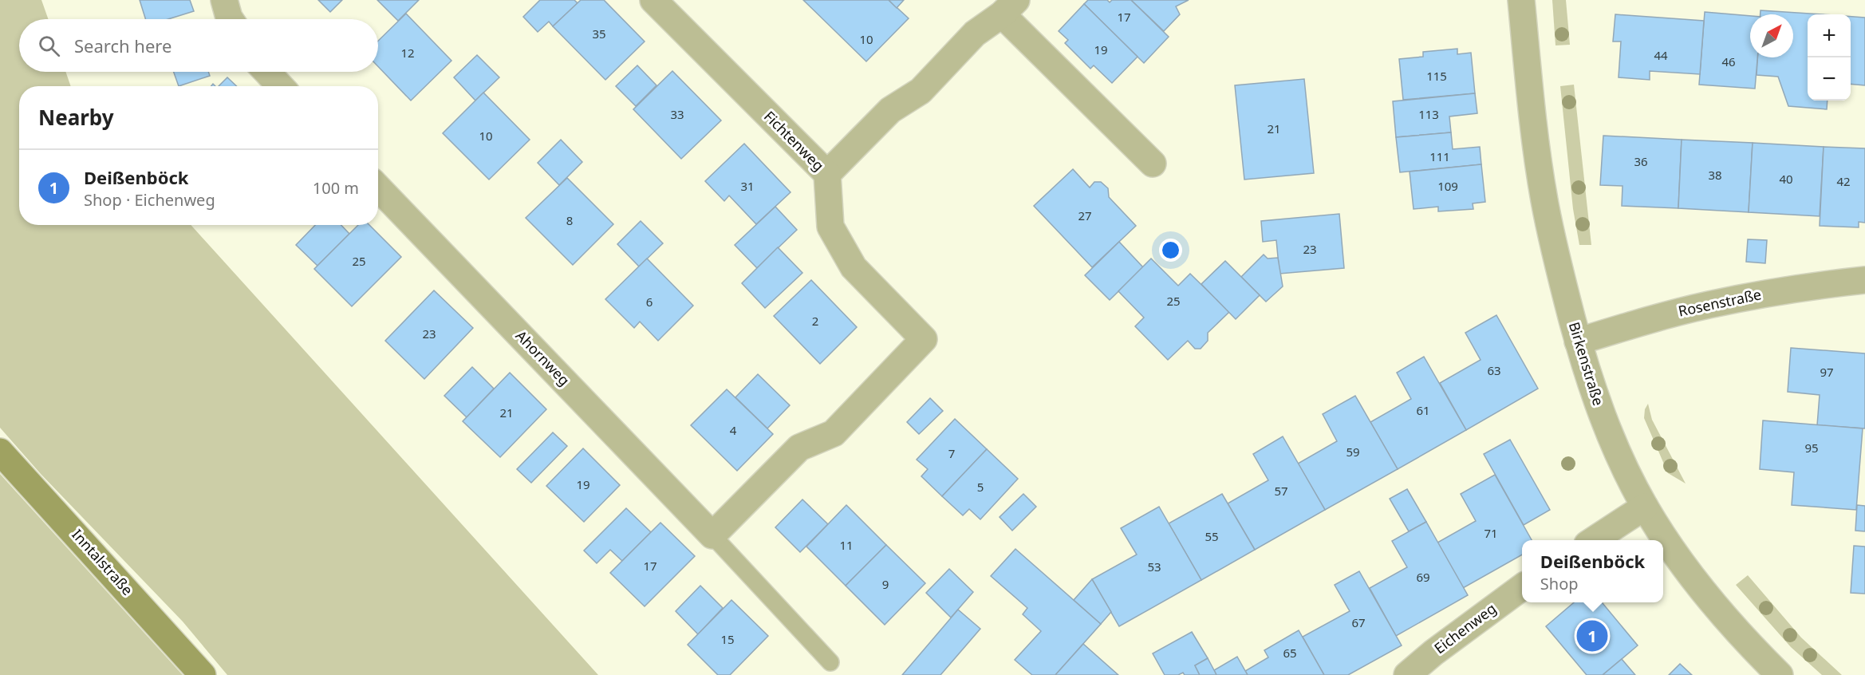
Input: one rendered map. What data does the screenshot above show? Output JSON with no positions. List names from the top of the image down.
{
  "streets": {
    "main road": ["Inntalstraße"],
    "street": [
      "Fichtenweg",
      "Rosenstraße",
      "Ahornweg",
      "Birkenstraße",
      "Eichenweg"
    ]
  },
  "crossings": [
    ["Rosenstraße", "Birkenstraße"]
  ],
  "house_numbers": [
    "17",
    "35",
    "10",
    "19",
    "12",
    "44",
    "46",
    "115",
    "33",
    "113",
    "21",
    "10",
    "111",
    "36",
    "38",
    "40",
    "42",
    "31",
    "109",
    "27",
    "8",
    "23",
    "25",
    "25",
    "6",
    "2",
    "23",
    "63",
    "97",
    "61",
    "21",
    "4",
    "95",
    "59",
    "7",
    "19",
    "5",
    "57",
    "71",
    "55",
    "11",
    "17",
    "53",
    "69",
    "9",
    "67",
    "15",
    "65"
  ],
  "north": "top right",
  "page": {
    "map_buttons": ["+", "−"],
    "search": "Search here",
    "heading": "Nearby",
    "list": [
      {
        "mark": "1",
        "name": "Deißenböck",
        "note": "Shop · Eichenweg",
        "value": "100 m"
      }
    ],
    "popup": ["Deißenböck", "Shop"],
    "pins": "1"
  }
}
